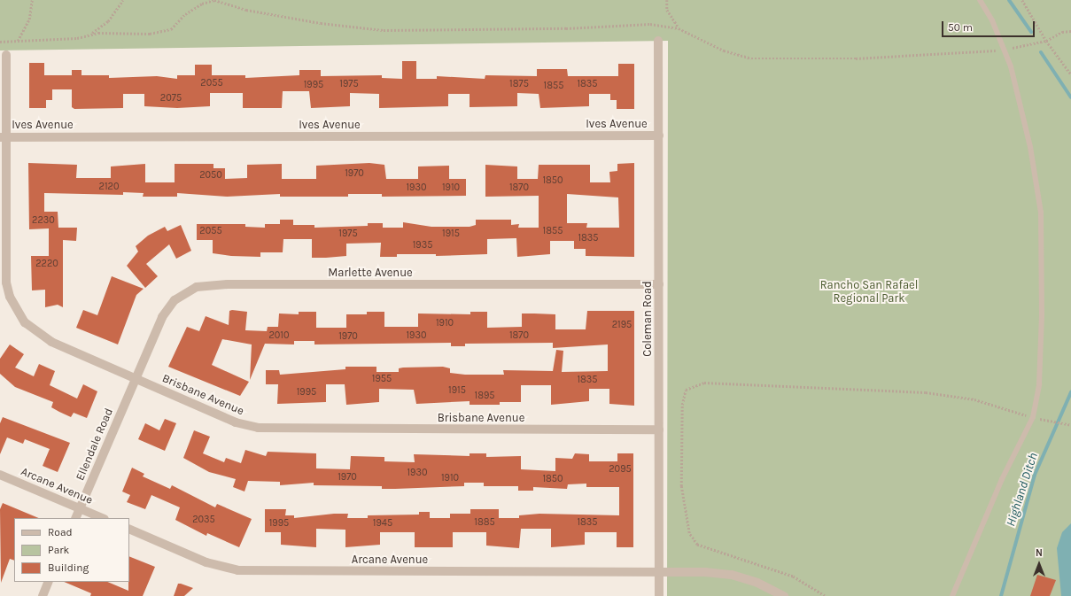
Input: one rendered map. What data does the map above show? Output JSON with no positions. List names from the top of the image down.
{
  "streets": {
    "street": [
      "Ives Avenue",
      "Marlette Avenue",
      "Coleman Road",
      "Brisbane Avenue",
      "Ellendale Road",
      "Arcane Avenue"
    ]
  },
  "crossings": [
    ["Ives Avenue", "Coleman Road"],
    ["Ives Avenue", "Brisbane Avenue"],
    ["Marlette Avenue", "Coleman Road"],
    ["Marlette Avenue", "Brisbane Avenue"],
    ["Marlette Avenue", "Ellendale Road"],
    ["Coleman Road", "Brisbane Avenue"],
    ["Coleman Road", "Arcane Avenue"],
    ["Brisbane Avenue", "Ellendale Road"],
    ["Ellendale Road", "Arcane Avenue"]
  ],
  "water": ["Highland Ditch"],
  "parks": ["Rancho San Rafael Regional Park"],
  "house_numbers": [
    "2055",
    "1975",
    "1875",
    "1835",
    "1995",
    "1855",
    "2075",
    "1970",
    "2050",
    "1850",
    "2120",
    "1930",
    "1910",
    "1870",
    "2230",
    "2055",
    "1855",
    "1975",
    "1915",
    "1835",
    "1935",
    "2220",
    "1910",
    "2195",
    "2010",
    "1930",
    "1870",
    "1970",
    "1955",
    "1835",
    "1915",
    "1995",
    "1895",
    "2095",
    "1930",
    "1970",
    "1910",
    "1850",
    "2035",
    "1885",
    "1835",
    "1995",
    "1945"
  ],
  "legend": ["Road", "Park", "Building"],
  "scale_bar": "50 m",
  "north": "top"
}
